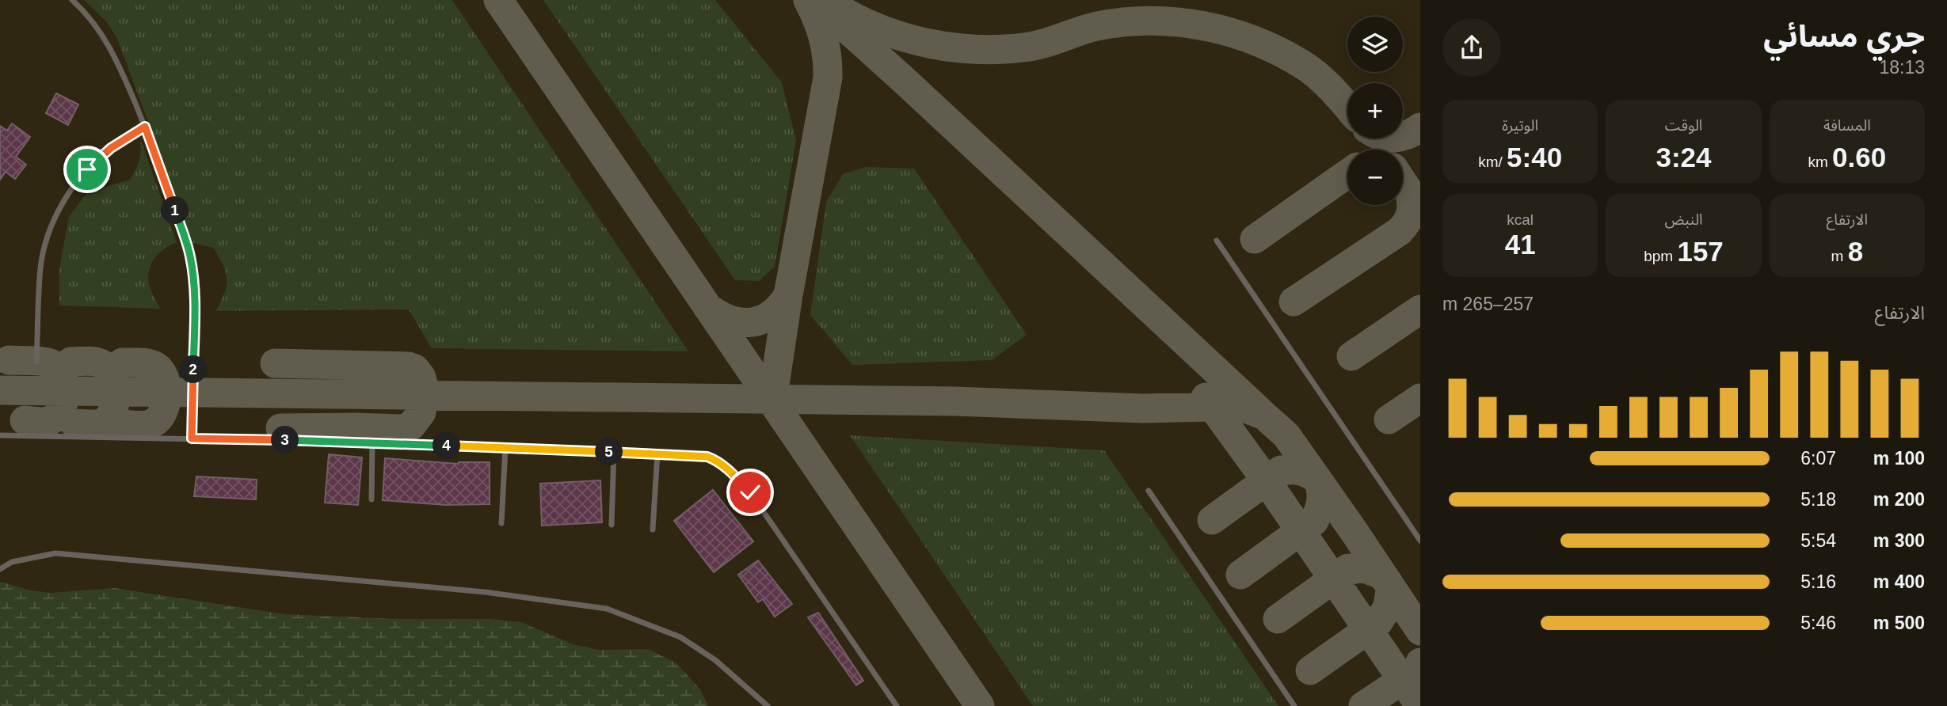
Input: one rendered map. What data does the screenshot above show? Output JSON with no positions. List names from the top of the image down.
{
  "page": {
    "heading": ["جري مسائي", "18:13"],
    "map_buttons": ["+", "−"],
    "stats": [
      ["المسافة", "0.60 km"],
      ["الوقت", "3:24"],
      ["الوتيرة", "5:40 /km"],
      ["الارتفاع", "8 m"],
      ["النبض", "157 bpm"],
      ["kcal", "41"]
    ],
    "pins": [
      "1",
      "2",
      "3",
      "4",
      "5"
    ],
    "chart": ["الارتفاع", "257–265 m"],
    "list": [
      {
        "name": "100 m",
        "note": "6:07"
      },
      {
        "name": "200 m",
        "note": "5:18"
      },
      {
        "name": "300 m",
        "note": "5:54"
      },
      {
        "name": "400 m",
        "note": "5:16"
      },
      {
        "name": "500 m",
        "note": "5:46"
      }
    ]
  }
}
